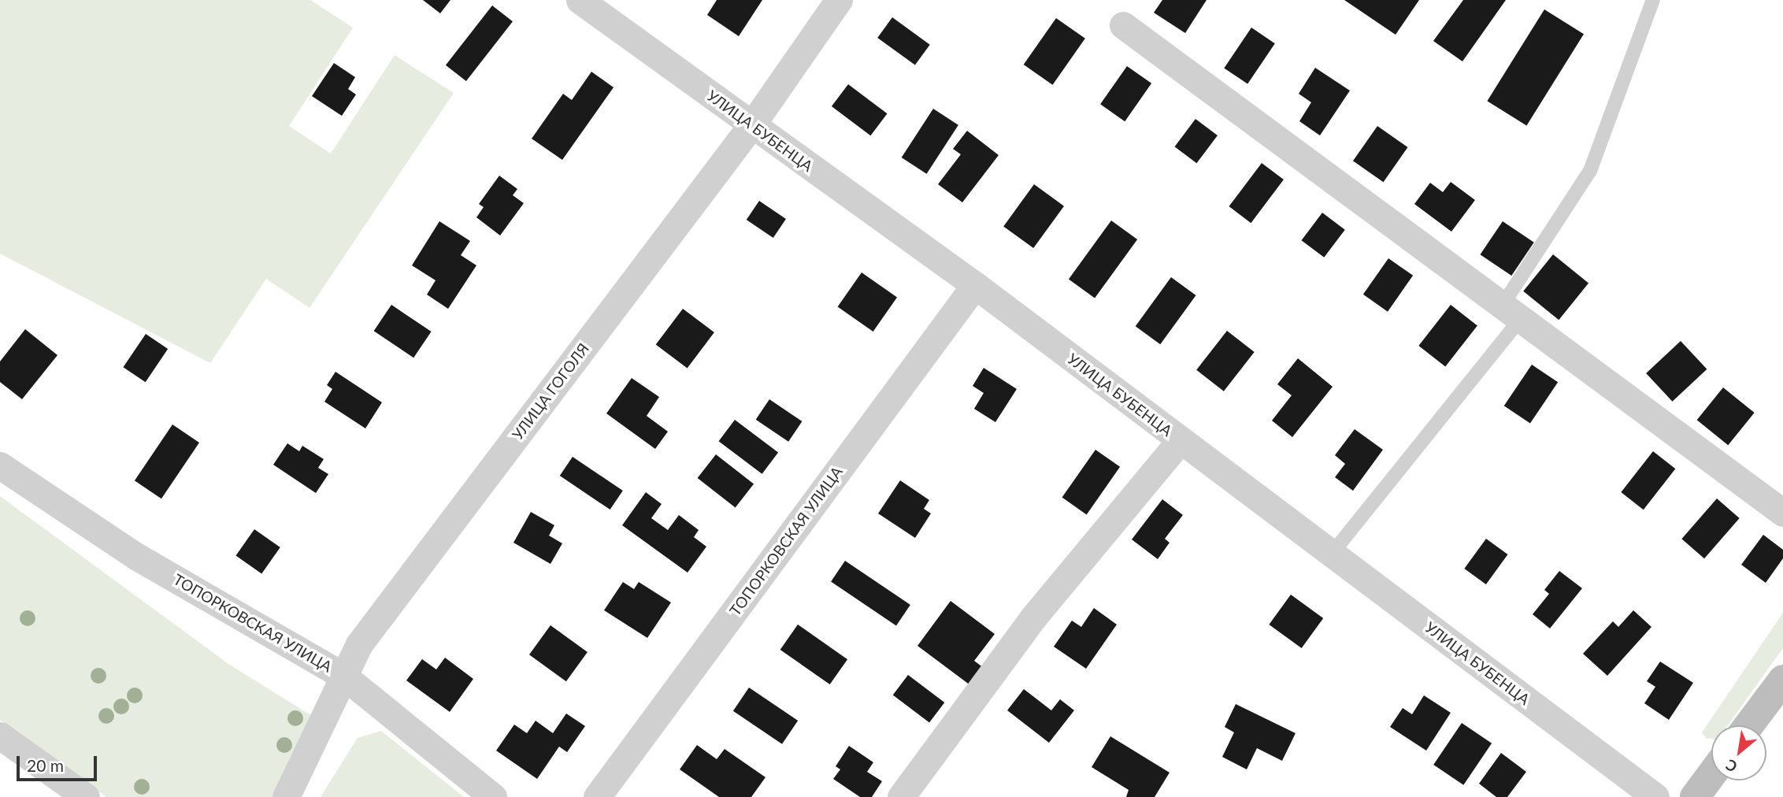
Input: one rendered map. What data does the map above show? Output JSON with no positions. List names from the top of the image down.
{
  "streets": {
    "street": ["УЛИЦА БУБЕНЦА", "УЛИЦА ГОГОЛЯ", "ТОПОРКОВСКАЯ УЛИЦА"]
  },
  "crossings": [
    ["УЛИЦА БУБЕНЦА", "УЛИЦА ГОГОЛЯ"],
    ["УЛИЦА БУБЕНЦА", "ТОПОРКОВСКАЯ УЛИЦА"],
    ["УЛИЦА ГОГОЛЯ", "ТОПОРКОВСКАЯ УЛИЦА"]
  ],
  "scale_bar": "20 m",
  "north": "bottom left"
}
